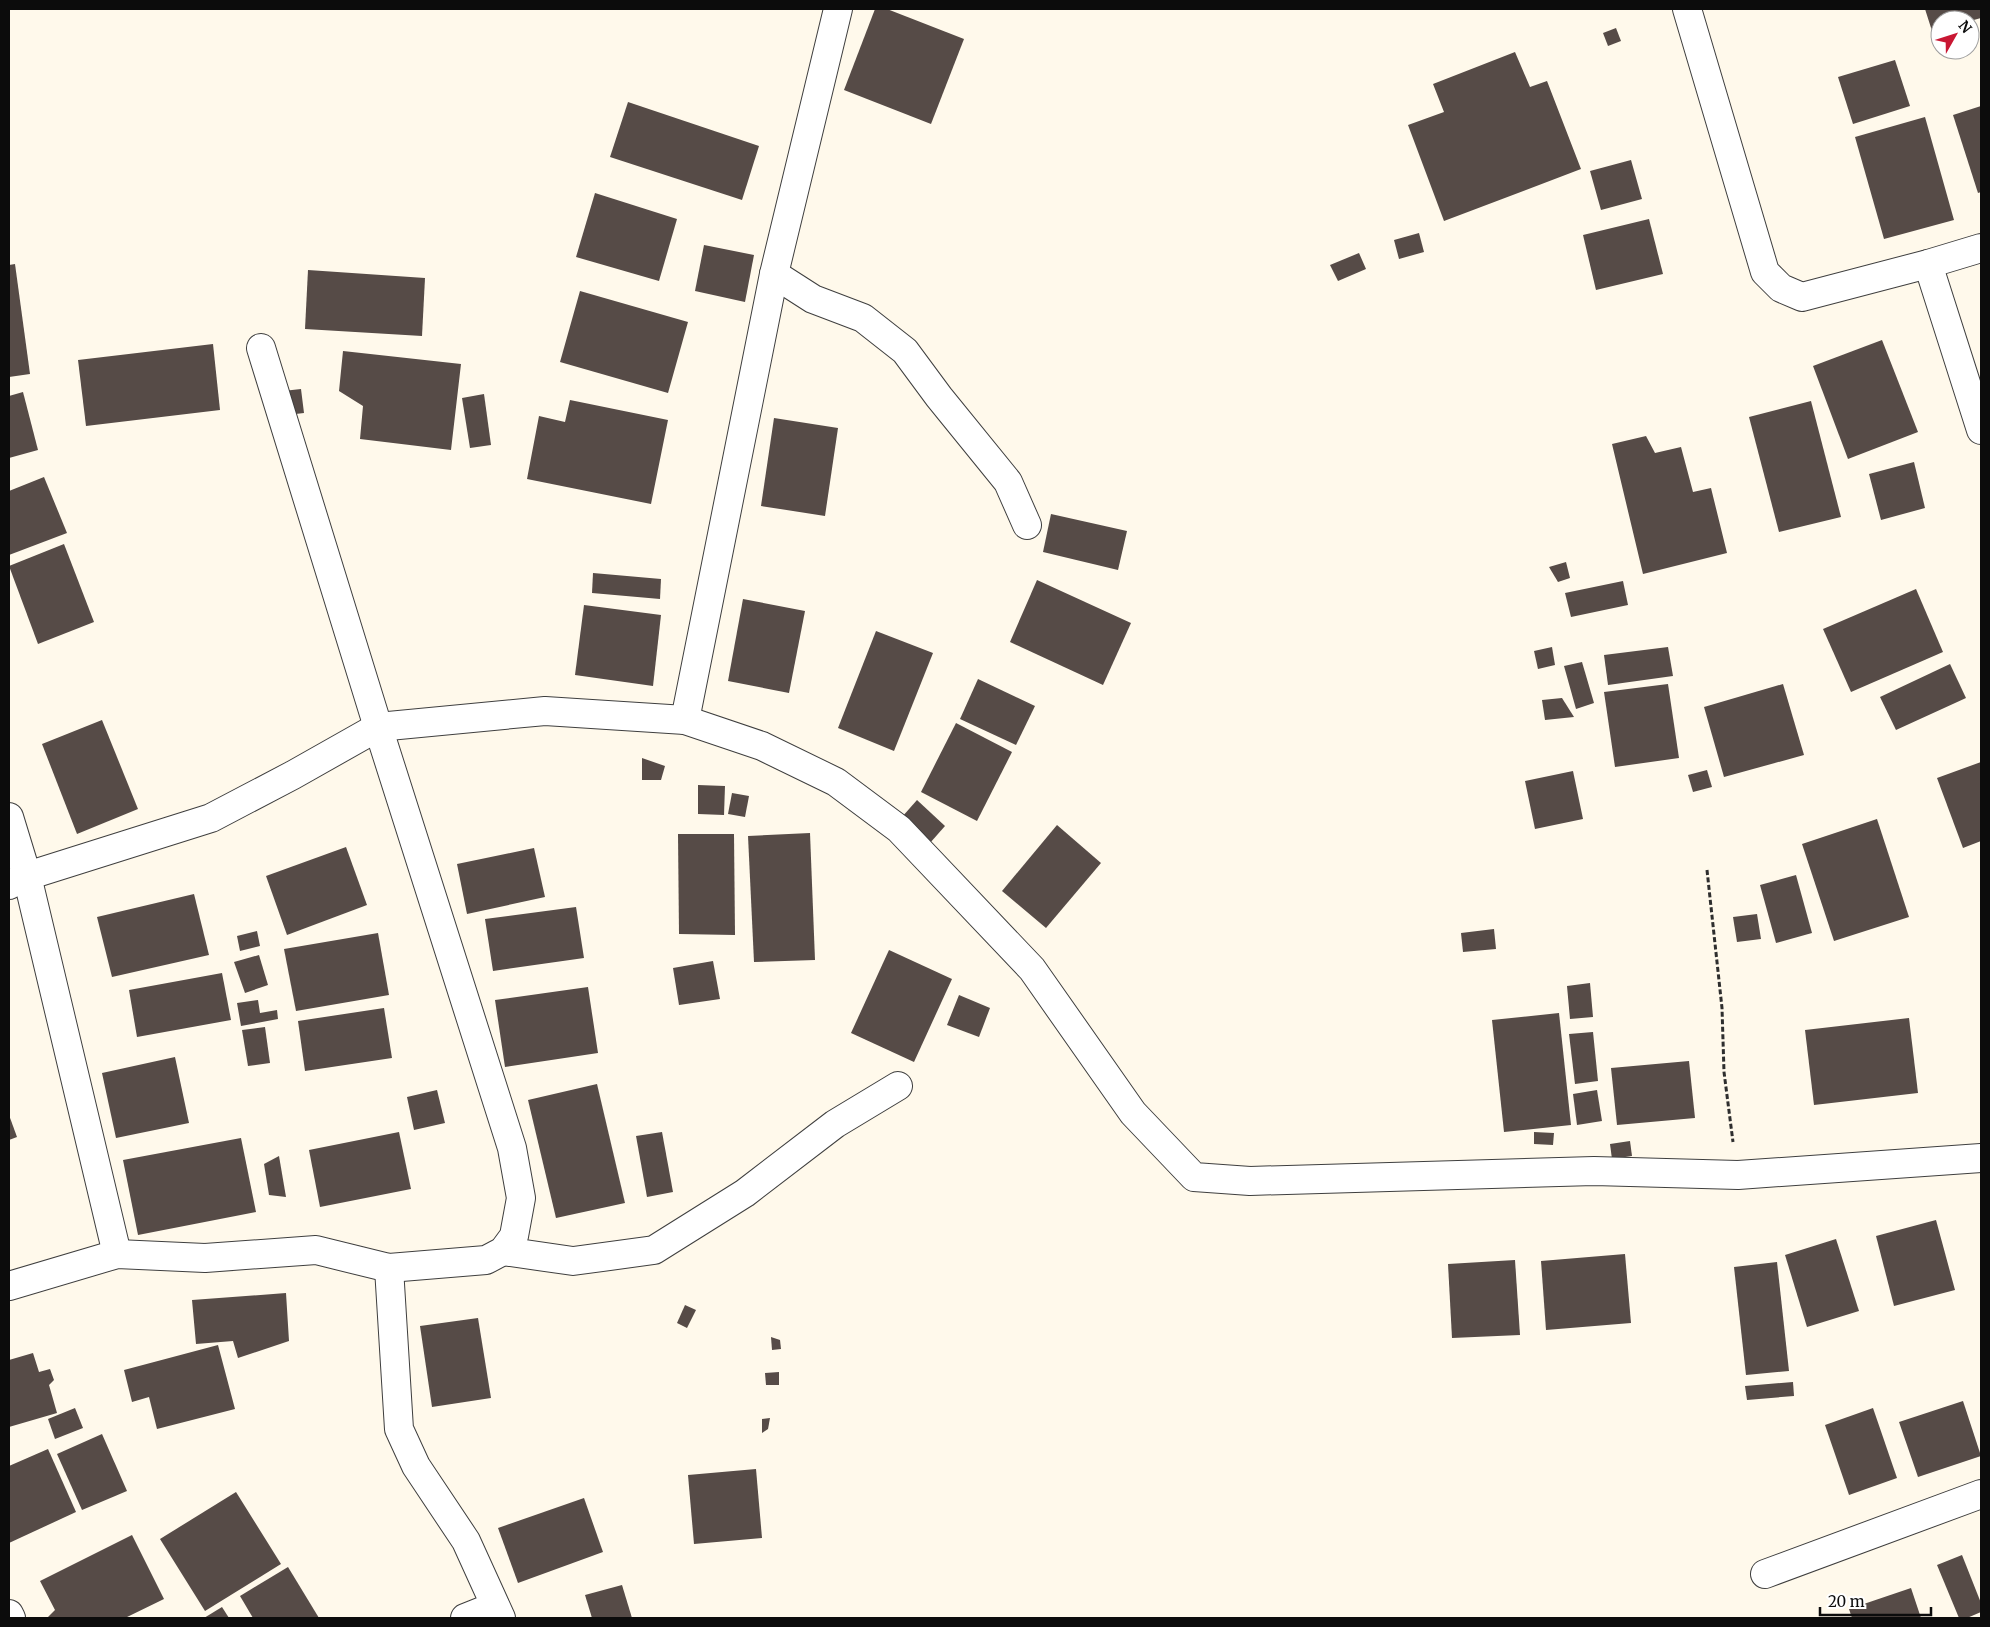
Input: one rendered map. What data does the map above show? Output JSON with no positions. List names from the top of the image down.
{
  "scale_bar": "20 m",
  "north": "top right"
}
